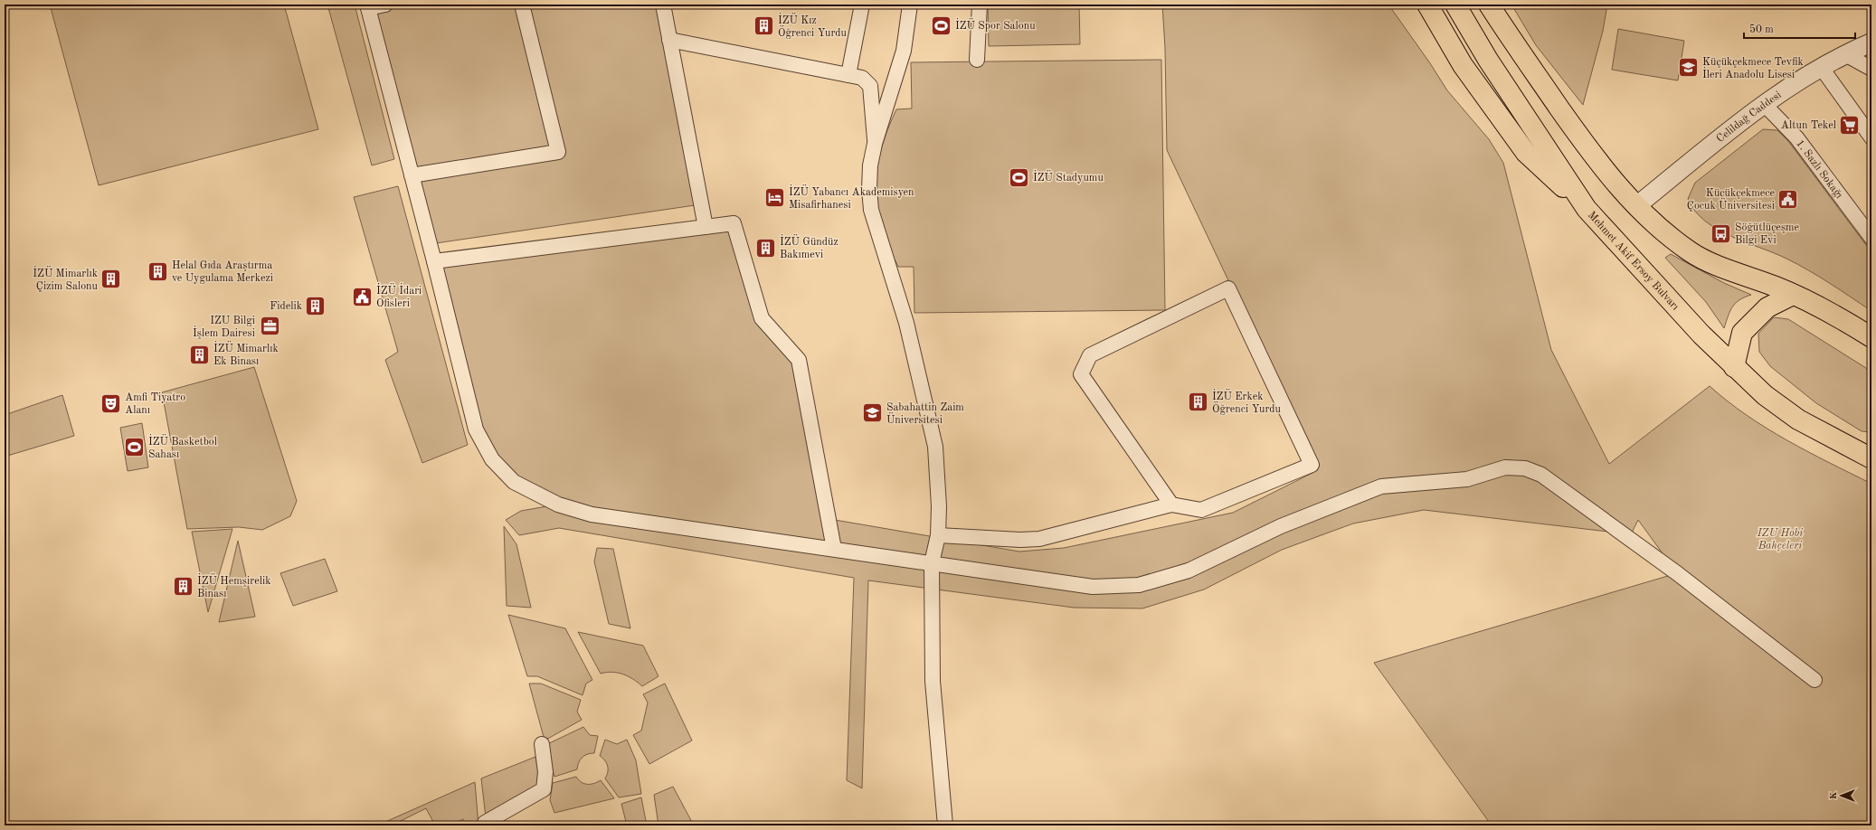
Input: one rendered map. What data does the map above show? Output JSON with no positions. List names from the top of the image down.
{
  "streets": {
    "main road": ["Mehmet Akif Ersoy Bulvarı"],
    "street": ["Celildağ Caddesi", "1. Sazlı Sokağı"]
  },
  "crossings": [
    ["Celildağ Caddesi", "1. Sazlı Sokağı"]
  ],
  "parks": ["IZU Hobi Bahçeleri"],
  "places": {
    "sports": ["İZÜ Spor Salonu", "İZÜ Stadyumu", "İZÜ Basketbol Sahası"],
    "building": [
      "İZÜ Kız Öğrenci Yurdu",
      "İZÜ Gündüz Bakımevi",
      "Helal Gıda Araştırma ve Uygulama Merkezi",
      "İZÜ Mimarlık Çizim Salonu",
      "Fidelik",
      "İZÜ Mimarlık Ek Binası",
      "İZÜ Erkek Öğrenci Yurdu",
      "İZÜ Hemşirelik Binası"
    ],
    "school or university": ["Küçükçekmece Tevfik İleri Anadolu Lisesi", "Sabahattin Zaim Üniversitesi"],
    "supermarket": ["Altun Tekel"],
    "hotel": ["İZÜ Yabancı Akademisyen Misafirhanesi"],
    "public building": ["Küçükçekmece Çocuk Üniversitesi", "İZÜ İdari Ofisleri"],
    "bus stop": ["Söğütlüçeşme Bilgi Evi"],
    "office": ["IZU Bilgi İşlem Dairesi"],
    "theatre": ["Amfi Tiyatro Alanı"]
  },
  "scale_bar": "50 m",
  "north": "left"
}
